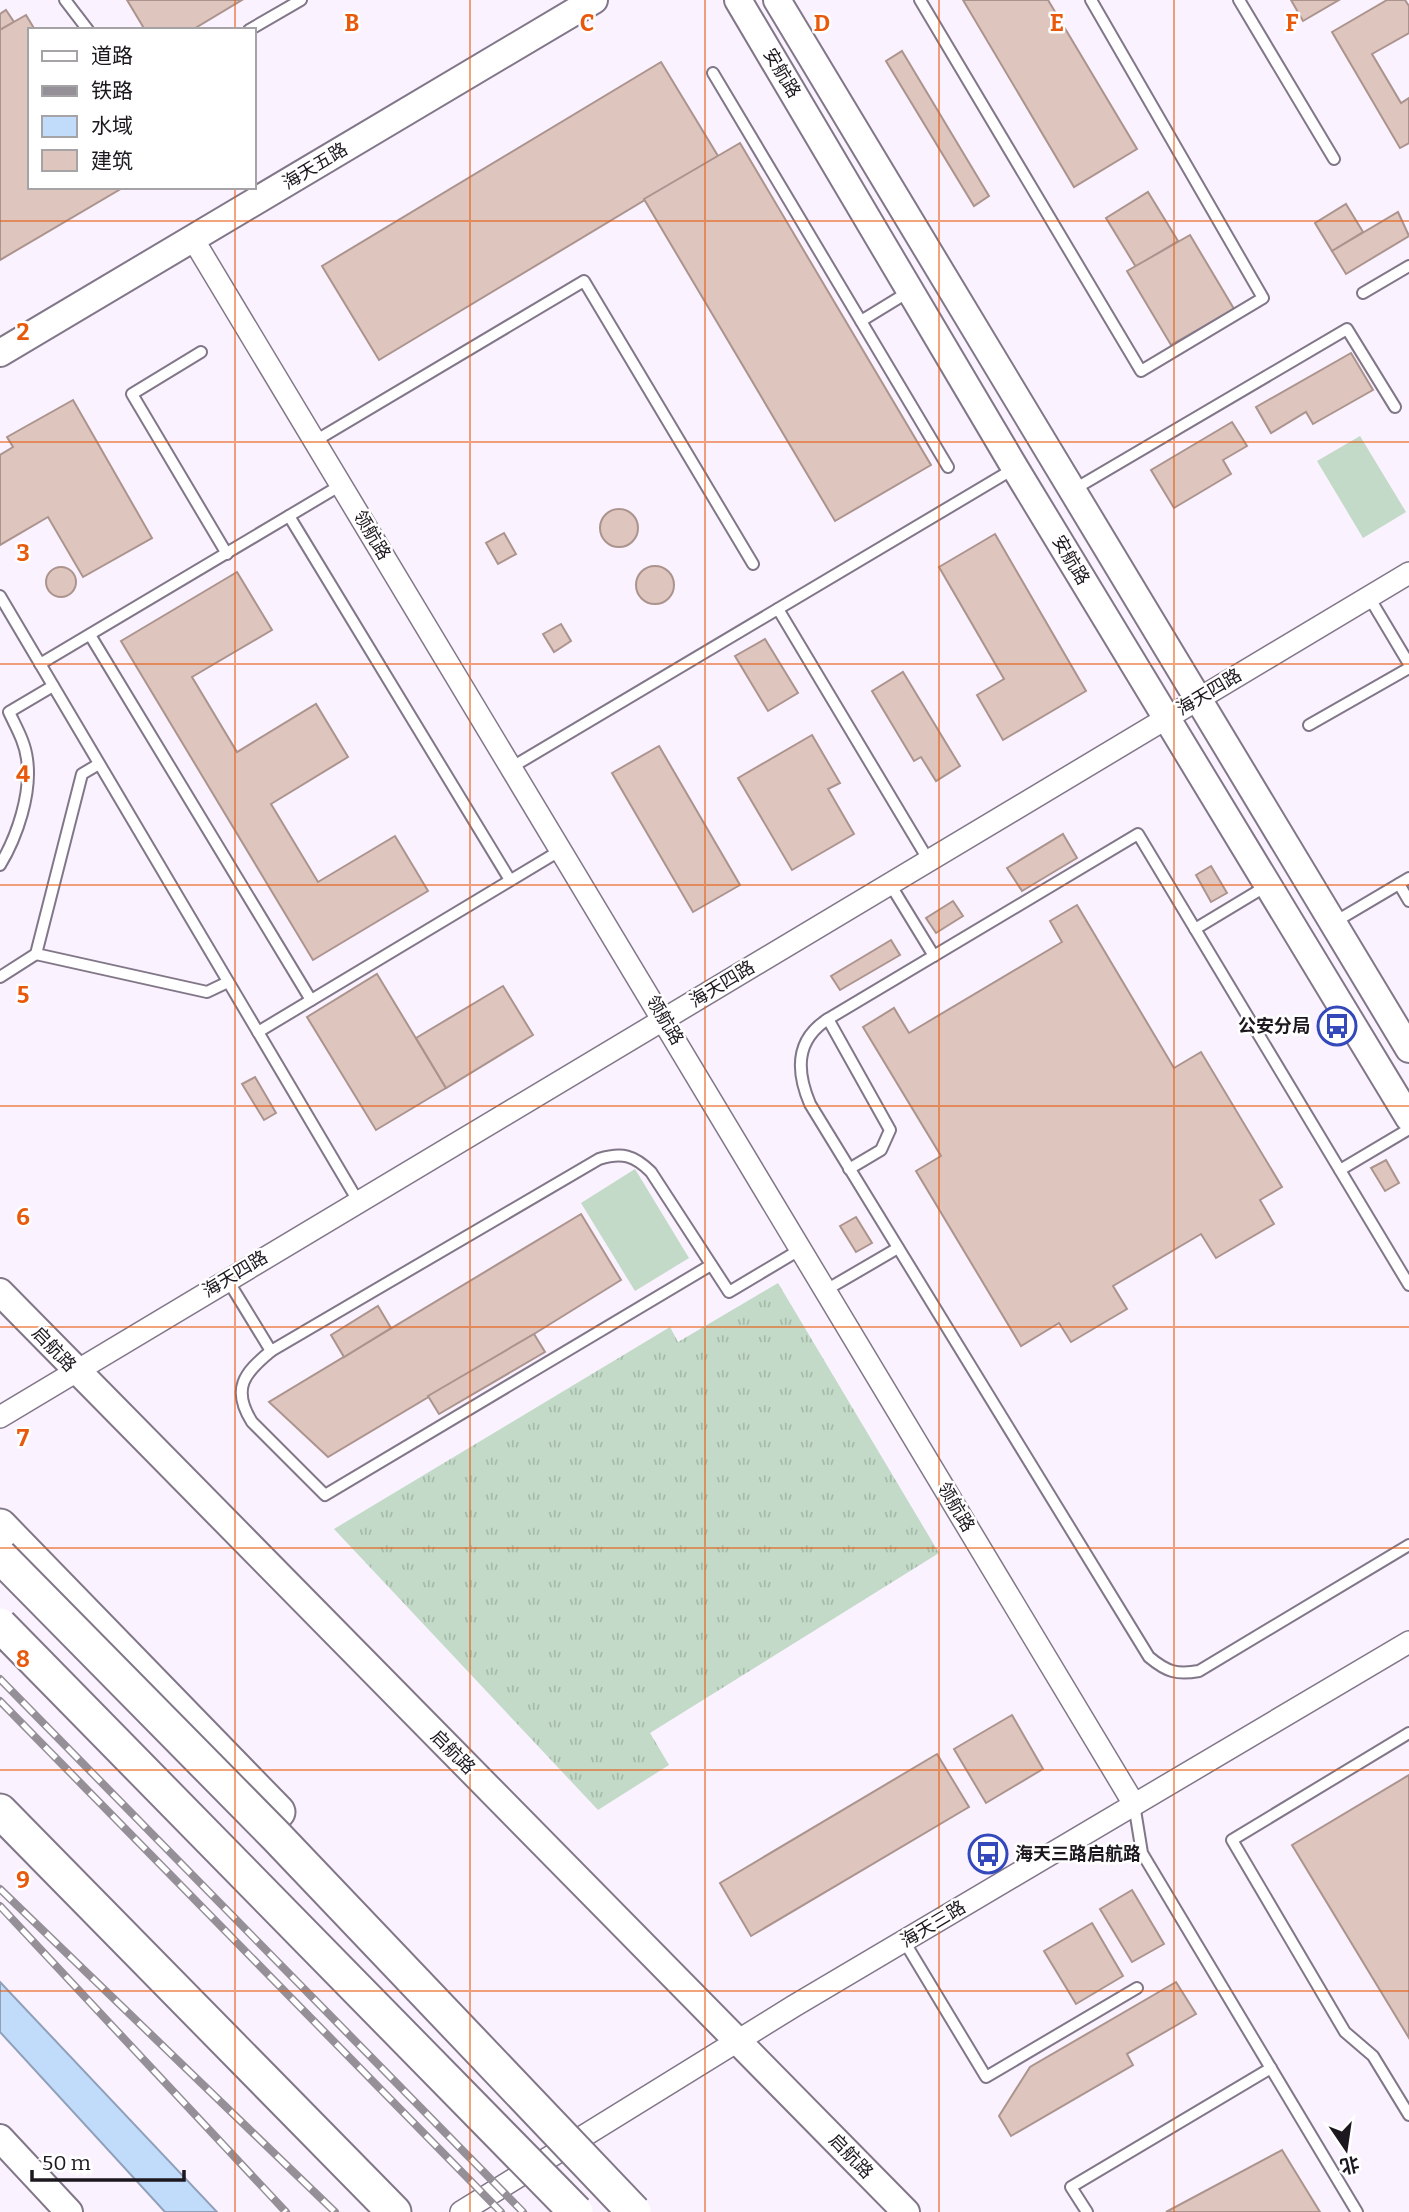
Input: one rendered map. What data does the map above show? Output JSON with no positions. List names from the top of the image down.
{
  "streets": {
    "street": [
      "安航路",
      "海天五路",
      "领航路",
      "海天四路",
      "启航路",
      "海天三路"
    ]
  },
  "crossings": [
    ["安航路", "海天四路"],
    ["海天五路", "领航路"],
    ["领航路", "海天四路"],
    ["领航路", "海天三路"],
    ["海天四路", "启航路"],
    ["启航路", "海天三路"]
  ],
  "places": {
    "bus stop": ["公安分局", "海天三路启航路"]
  },
  "legend": [
    "道路",
    "铁路",
    "水域",
    "建筑"
  ],
  "scale_bar": "50 m",
  "north": "bottom",
  "grid": {
    "columns": [
      "B",
      "C",
      "D",
      "E",
      "F"
    ],
    "rows": [
      "2",
      "3",
      "4",
      "5",
      "6",
      "7",
      "8",
      "9"
    ]
  }
}
